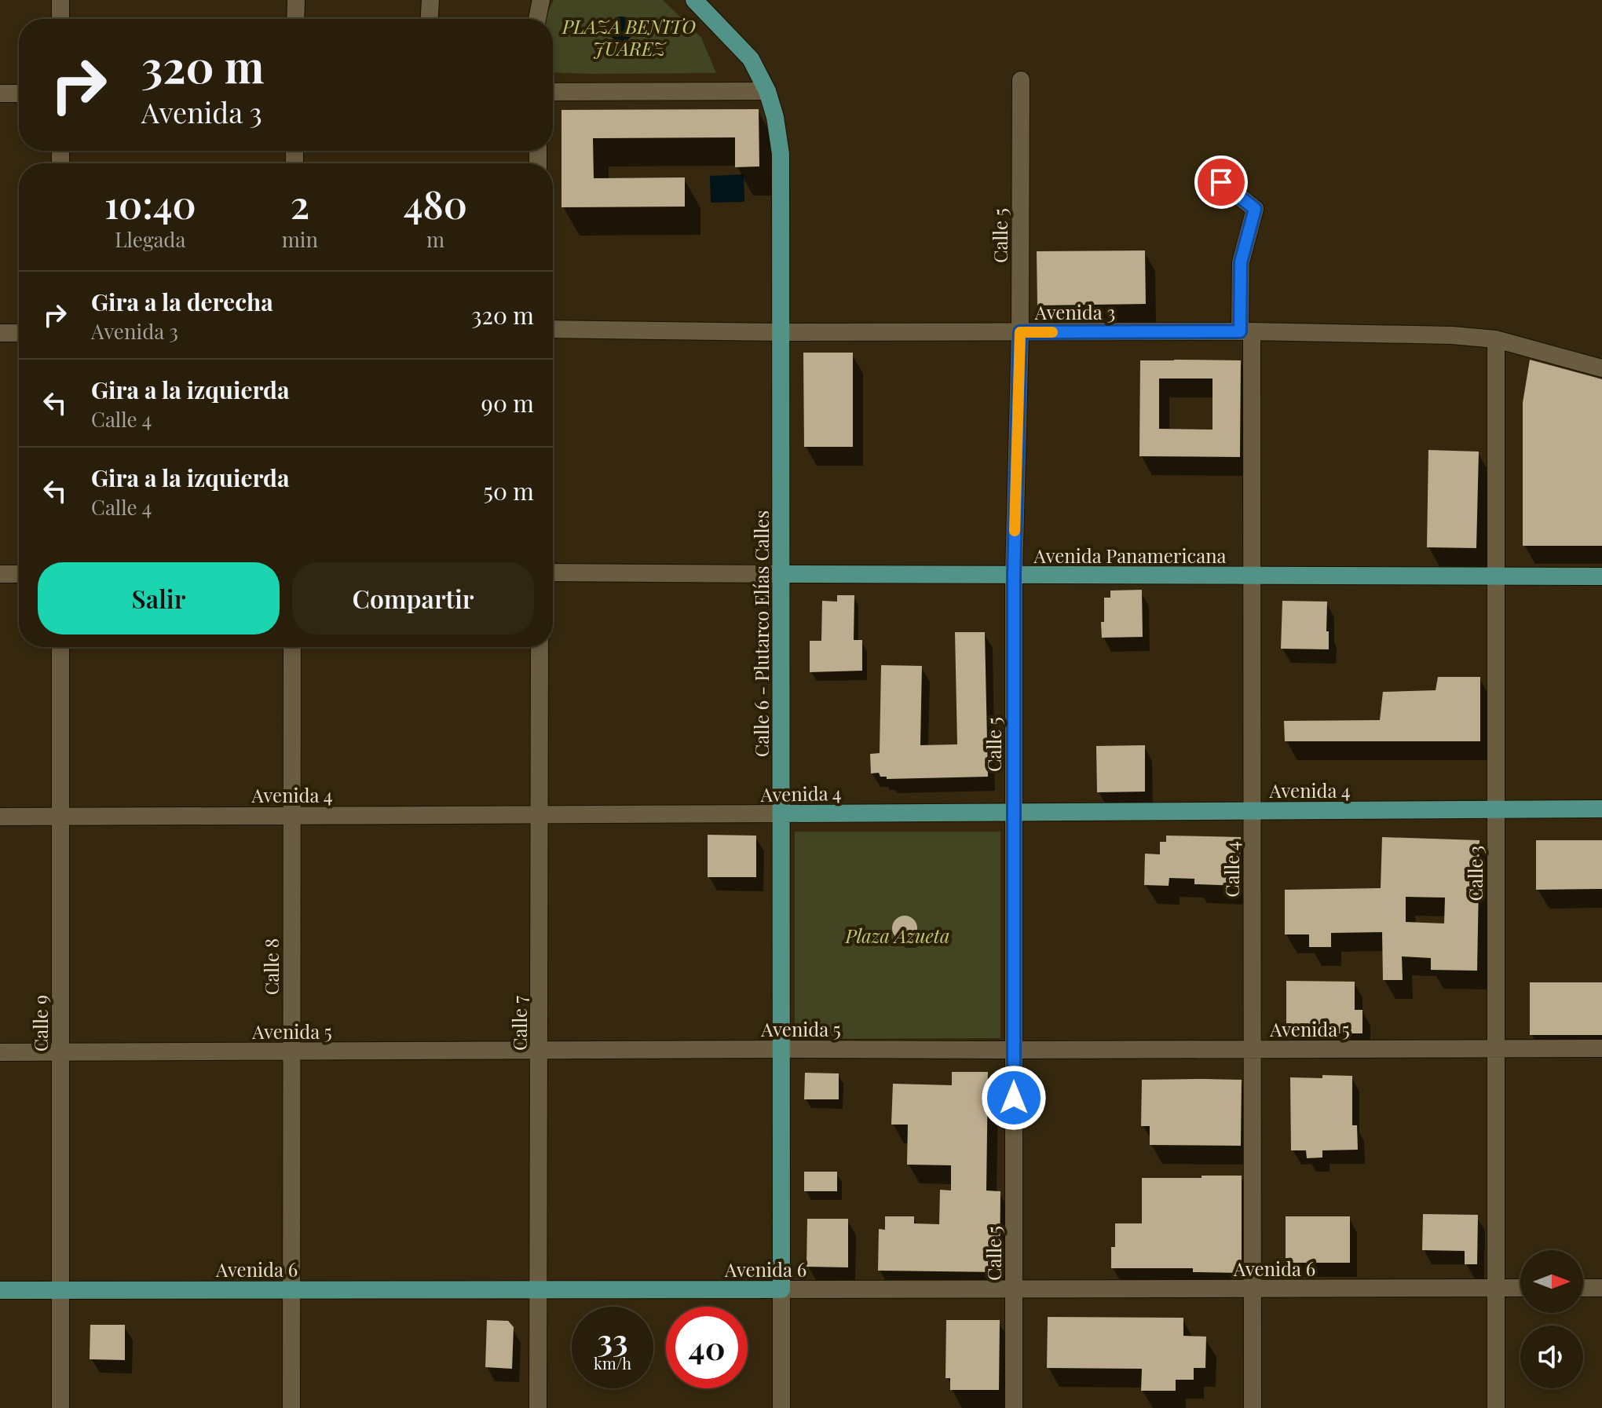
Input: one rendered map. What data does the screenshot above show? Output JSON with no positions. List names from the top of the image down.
{
  "streets": {
    "main road": [
      "Avenida Panamericana",
      "Calle 6 - Plutarco Elías Calles",
      "Avenida 4",
      "Avenida 6"
    ],
    "street": [
      "Calle 5",
      "Avenida 3",
      "Calle 4",
      "Calle 3",
      "Calle 8",
      "Calle 9",
      "Calle 7",
      "Avenida 5"
    ]
  },
  "crossings": [
    ["Calle 5", "Avenida 3"],
    ["Calle 5", "Avenida Panamericana"],
    ["Calle 5", "Avenida 4"],
    ["Calle 5", "Avenida 5"],
    ["Calle 5", "Avenida 6"],
    ["Avenida 3", "Calle 6 - Plutarco Elías Calles"],
    ["Avenida 3", "Calle 4"],
    ["Avenida 3", "Calle 3"],
    ["Avenida Panamericana", "Calle 6 - Plutarco Elías Calles"],
    ["Avenida Panamericana", "Calle 4"],
    ["Avenida Panamericana", "Calle 3"],
    ["Calle 6 - Plutarco Elías Calles", "Avenida 4"],
    ["Calle 6 - Plutarco Elías Calles", "Avenida 5"],
    ["Calle 6 - Plutarco Elías Calles", "Avenida 6"],
    ["Avenida 4", "Calle 4"],
    ["Avenida 4", "Calle 3"],
    ["Avenida 4", "Calle 8"],
    ["Avenida 4", "Calle 9"],
    ["Avenida 4", "Calle 7"],
    ["Calle 4", "Avenida 5"],
    ["Calle 4", "Avenida 6"],
    ["Calle 3", "Avenida 5"],
    ["Calle 3", "Avenida 6"],
    ["Calle 8", "Avenida 5"],
    ["Calle 8", "Avenida 6"],
    ["Calle 9", "Avenida 5"],
    ["Calle 9", "Avenida 6"],
    ["Calle 7", "Avenida 5"],
    ["Calle 7", "Avenida 6"]
  ],
  "parks": ["PLAZA BENITO JUAREZ", "Plaza Azueta"],
  "north": "right",
  "page": {
    "turn": ["320 m", "Avenida 3"],
    "eta": [
      "10:40",
      "Llegada",
      "2",
      "min",
      "480",
      "m"
    ],
    "list": [
      {
        "name": "Gira a la derecha",
        "note": "Avenida 3",
        "value": "320 m"
      },
      {
        "name": "Gira a la izquierda",
        "note": "Calle 4",
        "value": "90 m"
      },
      {
        "name": "Gira a la izquierda",
        "note": "Calle 4",
        "value": "50 m"
      }
    ],
    "buttons": ["Salir", "Compartir"],
    "speed": "33 km/h",
    "limit": "40"
  }
}
